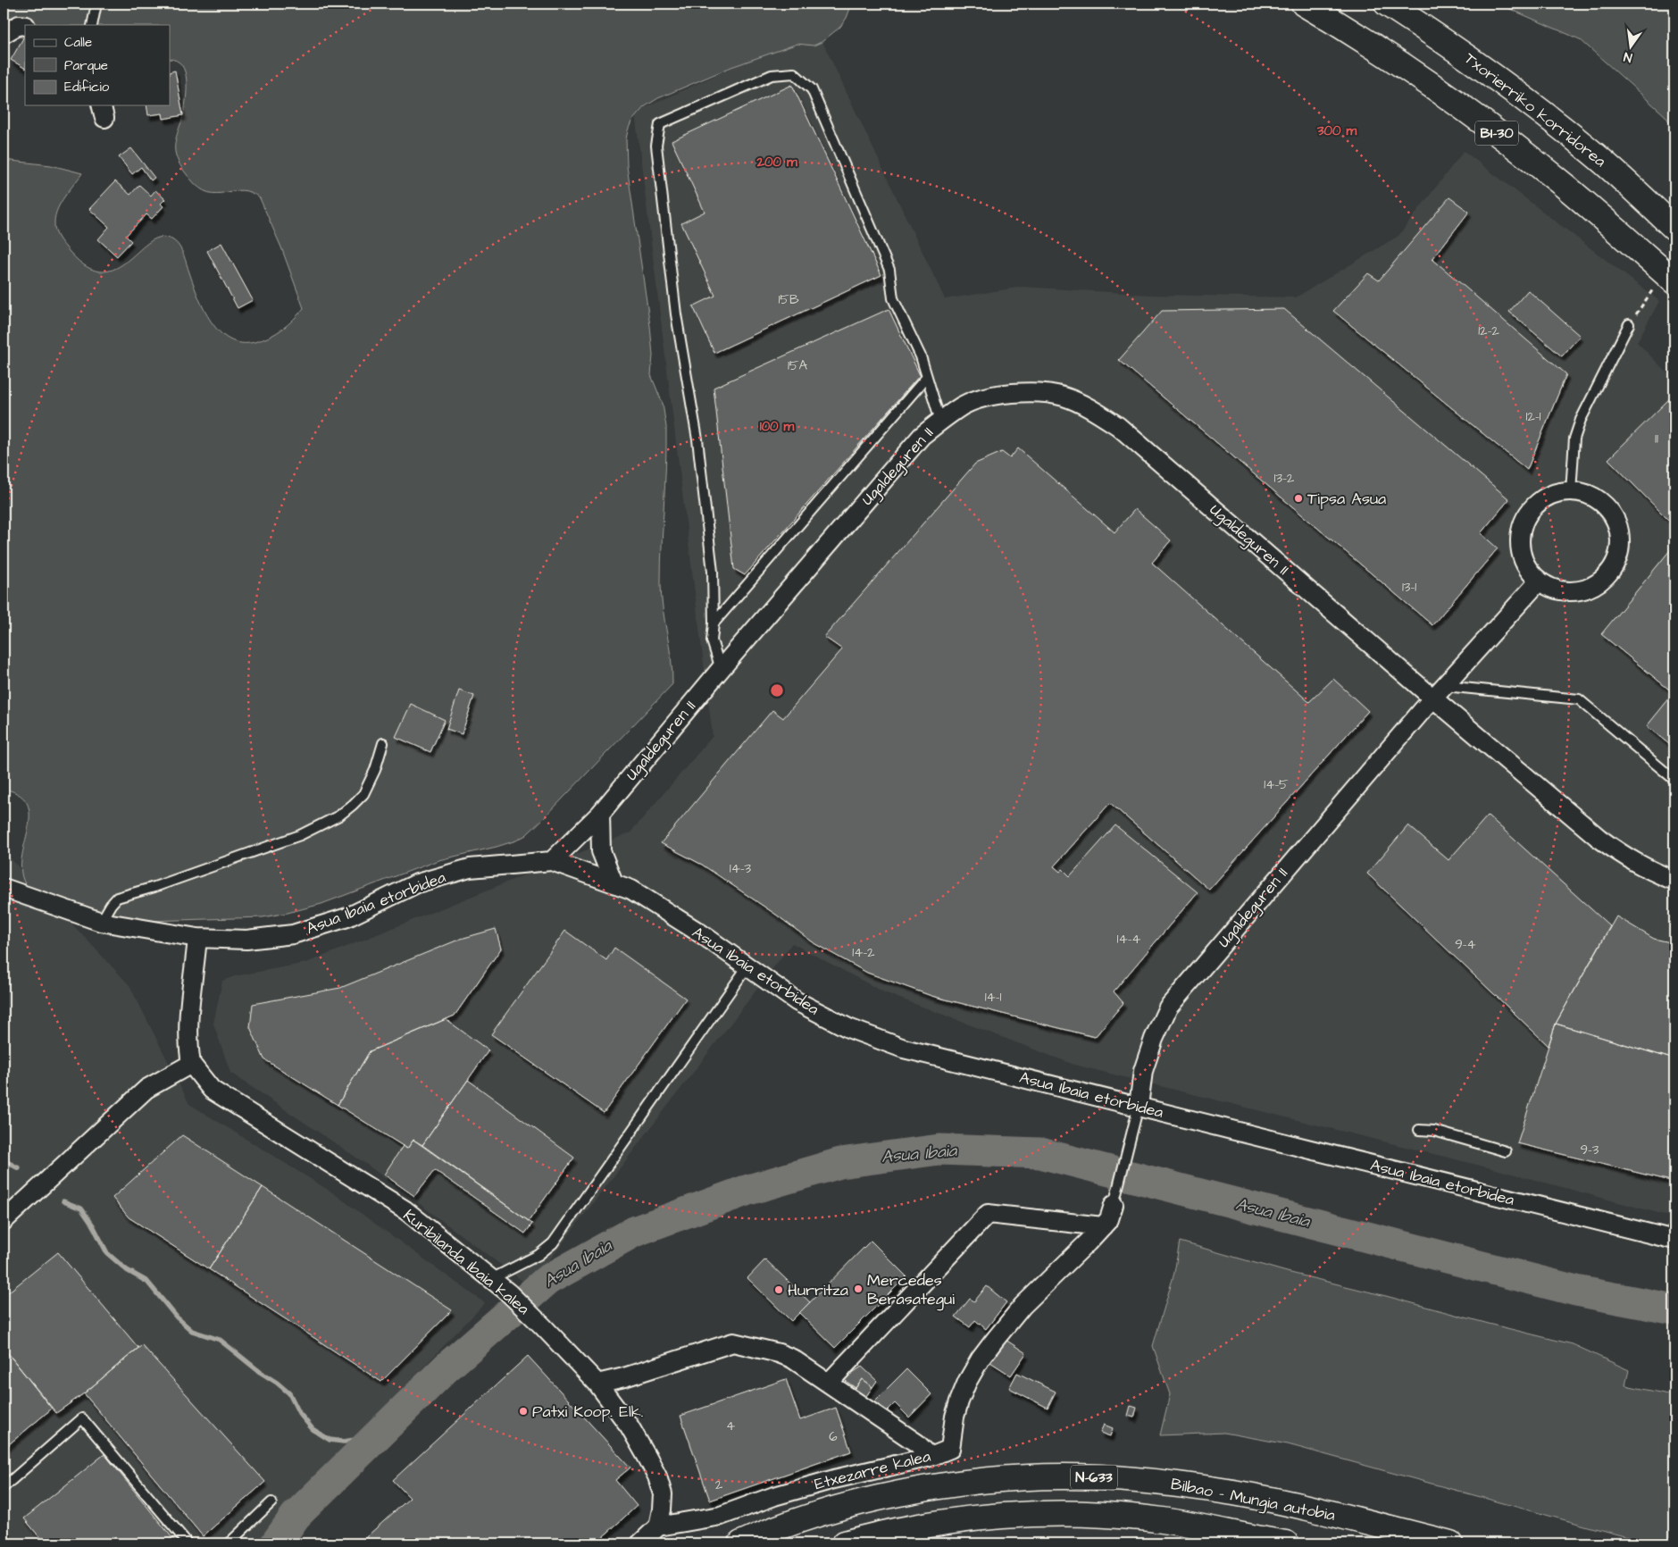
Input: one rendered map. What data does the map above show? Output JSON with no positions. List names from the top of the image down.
{
  "streets": {
    "highway": [
      "Txorierriko korridorea",
      "BI-30",
      "N-633",
      "Bilbao - Mungia autobia"
    ],
    "street": [
      "Ugaldeguren II",
      "Asua Ibaia etorbidea",
      "Kuribilanda Ibaia kalea",
      "Etxezarre kalea"
    ]
  },
  "crossings": [
    ["Ugaldeguren II", "Asua Ibaia etorbidea"],
    ["Ugaldeguren II", "Etxezarre kalea"],
    ["Kuribilanda Ibaia kalea", "Etxezarre kalea"]
  ],
  "water": ["Asua Ibaia"],
  "places": [
    "Tipsa Asua",
    "Mercedes Berasategui",
    "Hurritza",
    "Patxi Koop. Elk."
  ],
  "house_numbers": [
    "15B",
    "12-2",
    "15A",
    "12-1",
    "11",
    "13-2",
    "13-1",
    "14-5",
    "14-3",
    "14-4",
    "9-4",
    "14-2",
    "14-1",
    "9-3",
    "4",
    "6",
    "2"
  ],
  "legend": ["Calle", "Parque", "Edificio"],
  "north": "bottom",
  "rings": ["300 m", "200 m", "100 m"]
}
